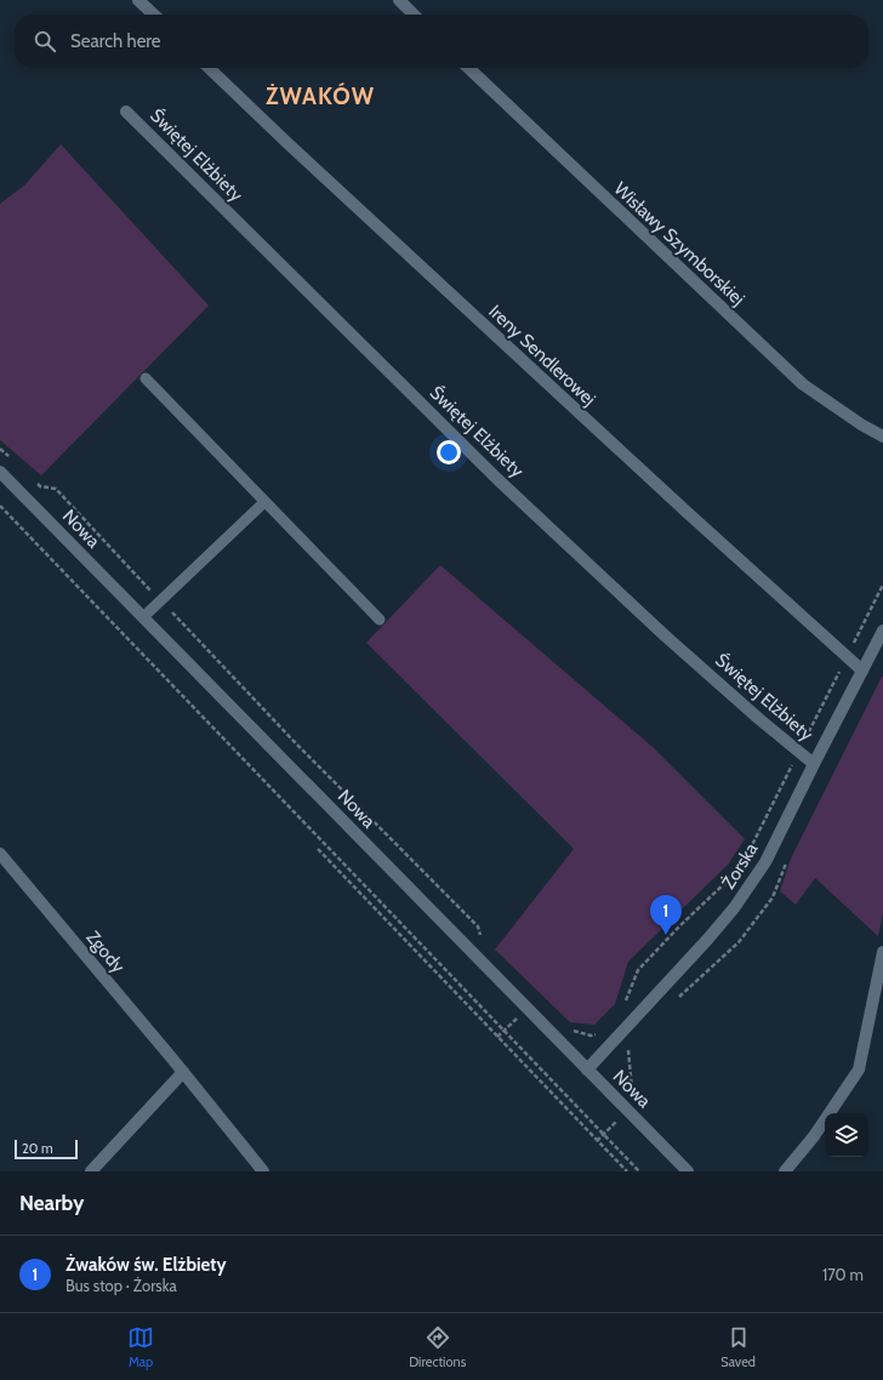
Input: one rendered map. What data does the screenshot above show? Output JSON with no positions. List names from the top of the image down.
{
  "streets": {
    "street": [
      "Świętej Elżbiety",
      "Wisławy Szymborskiej",
      "Ireny Sendlerowej",
      "Nowa",
      "Żorska",
      "Zgody"
    ]
  },
  "crossings": [
    ["Świętej Elżbiety", "Żorska"],
    ["Ireny Sendlerowej", "Żorska"],
    ["Nowa", "Żorska"]
  ],
  "districts": ["ŻWAKÓW"],
  "scale_bar": "20 m",
  "page": {
    "search": "Search here",
    "pins": "1",
    "scale": "20 m",
    "heading": "Nearby",
    "list": [
      {
        "mark": "1",
        "name": "Żwaków św. Elżbiety",
        "note": "Bus stop · Żorska",
        "value": "170 m"
      }
    ],
    "nav": ["Map", "Directions", "Saved"]
  }
}
